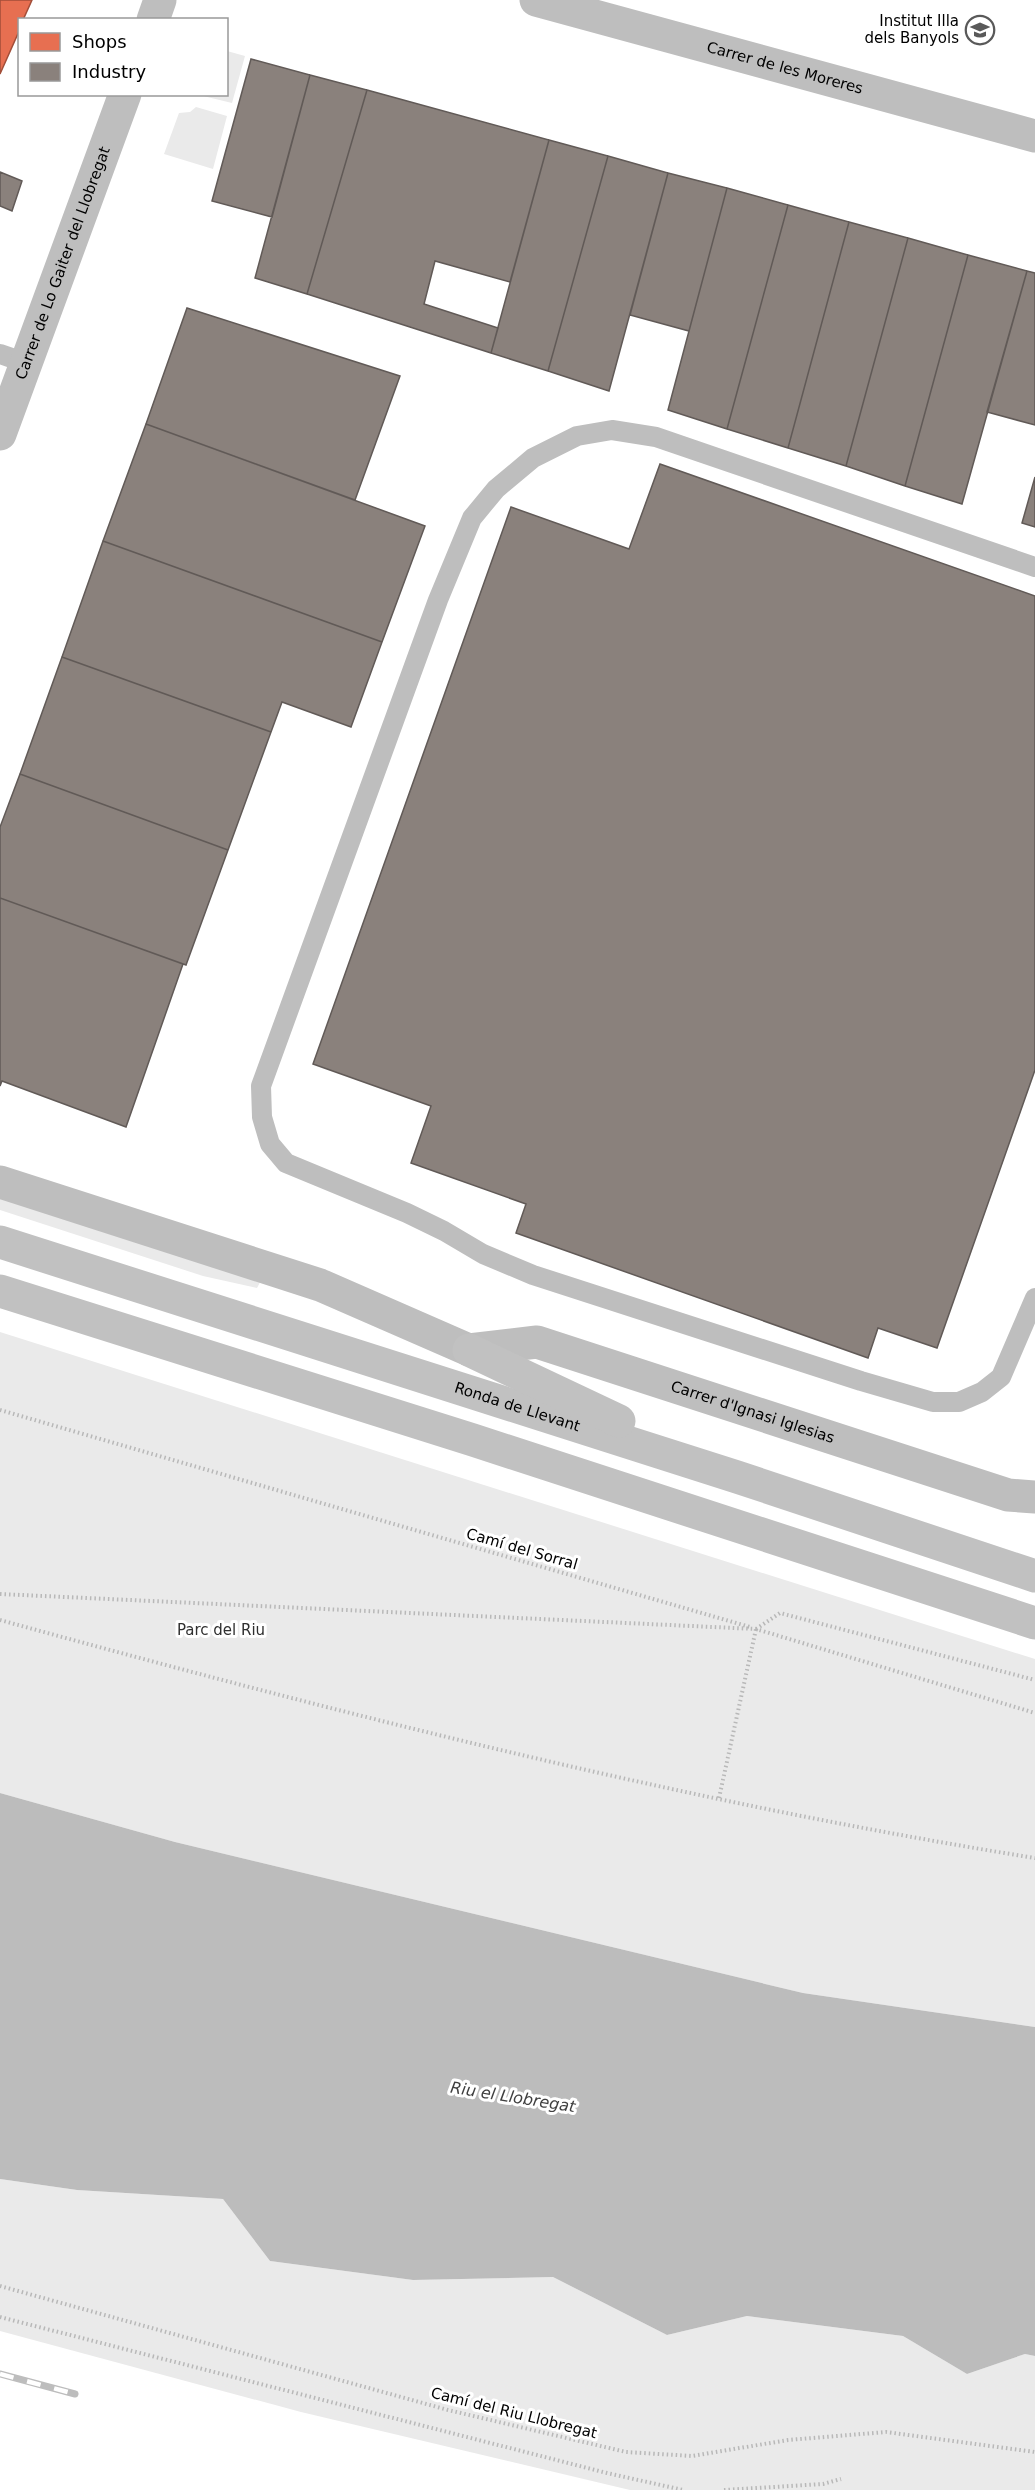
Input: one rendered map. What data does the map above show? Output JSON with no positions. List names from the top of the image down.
{
  "streets": {
    "main road": ["Ronda de Llevant"],
    "street": ["Carrer de les Moreres", "Carrer de Lo Gaiter del Llobregat", "Carrer d'Ignasi Iglesias"],
    "path": ["Camí del Sorral", "Camí del Riu Llobregat"]
  },
  "water": ["Riu el Llobregat"],
  "parks": ["Parc del Riu"],
  "places": {
    "school or university": ["Institut Illa dels Banyols"]
  },
  "legend": ["Shops", "Industry"]
}
